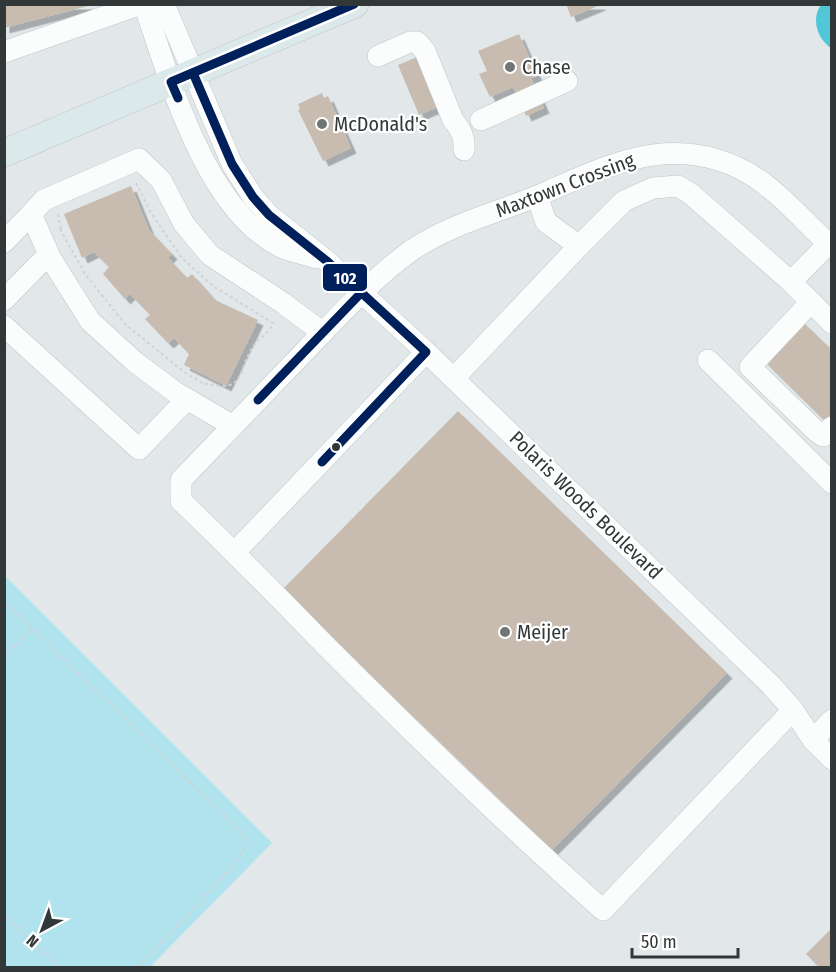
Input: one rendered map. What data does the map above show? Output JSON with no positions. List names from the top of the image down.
{
  "streets": {
    "street": ["Maxtown Crossing", "Polaris Woods Boulevard"]
  },
  "crossings": [
    ["Maxtown Crossing", "Polaris Woods Boulevard"]
  ],
  "places": ["Chase", "McDonald's", "Meijer"],
  "lines": ["transit line 102"],
  "scale_bar": "50 m",
  "north": "bottom left"
}
